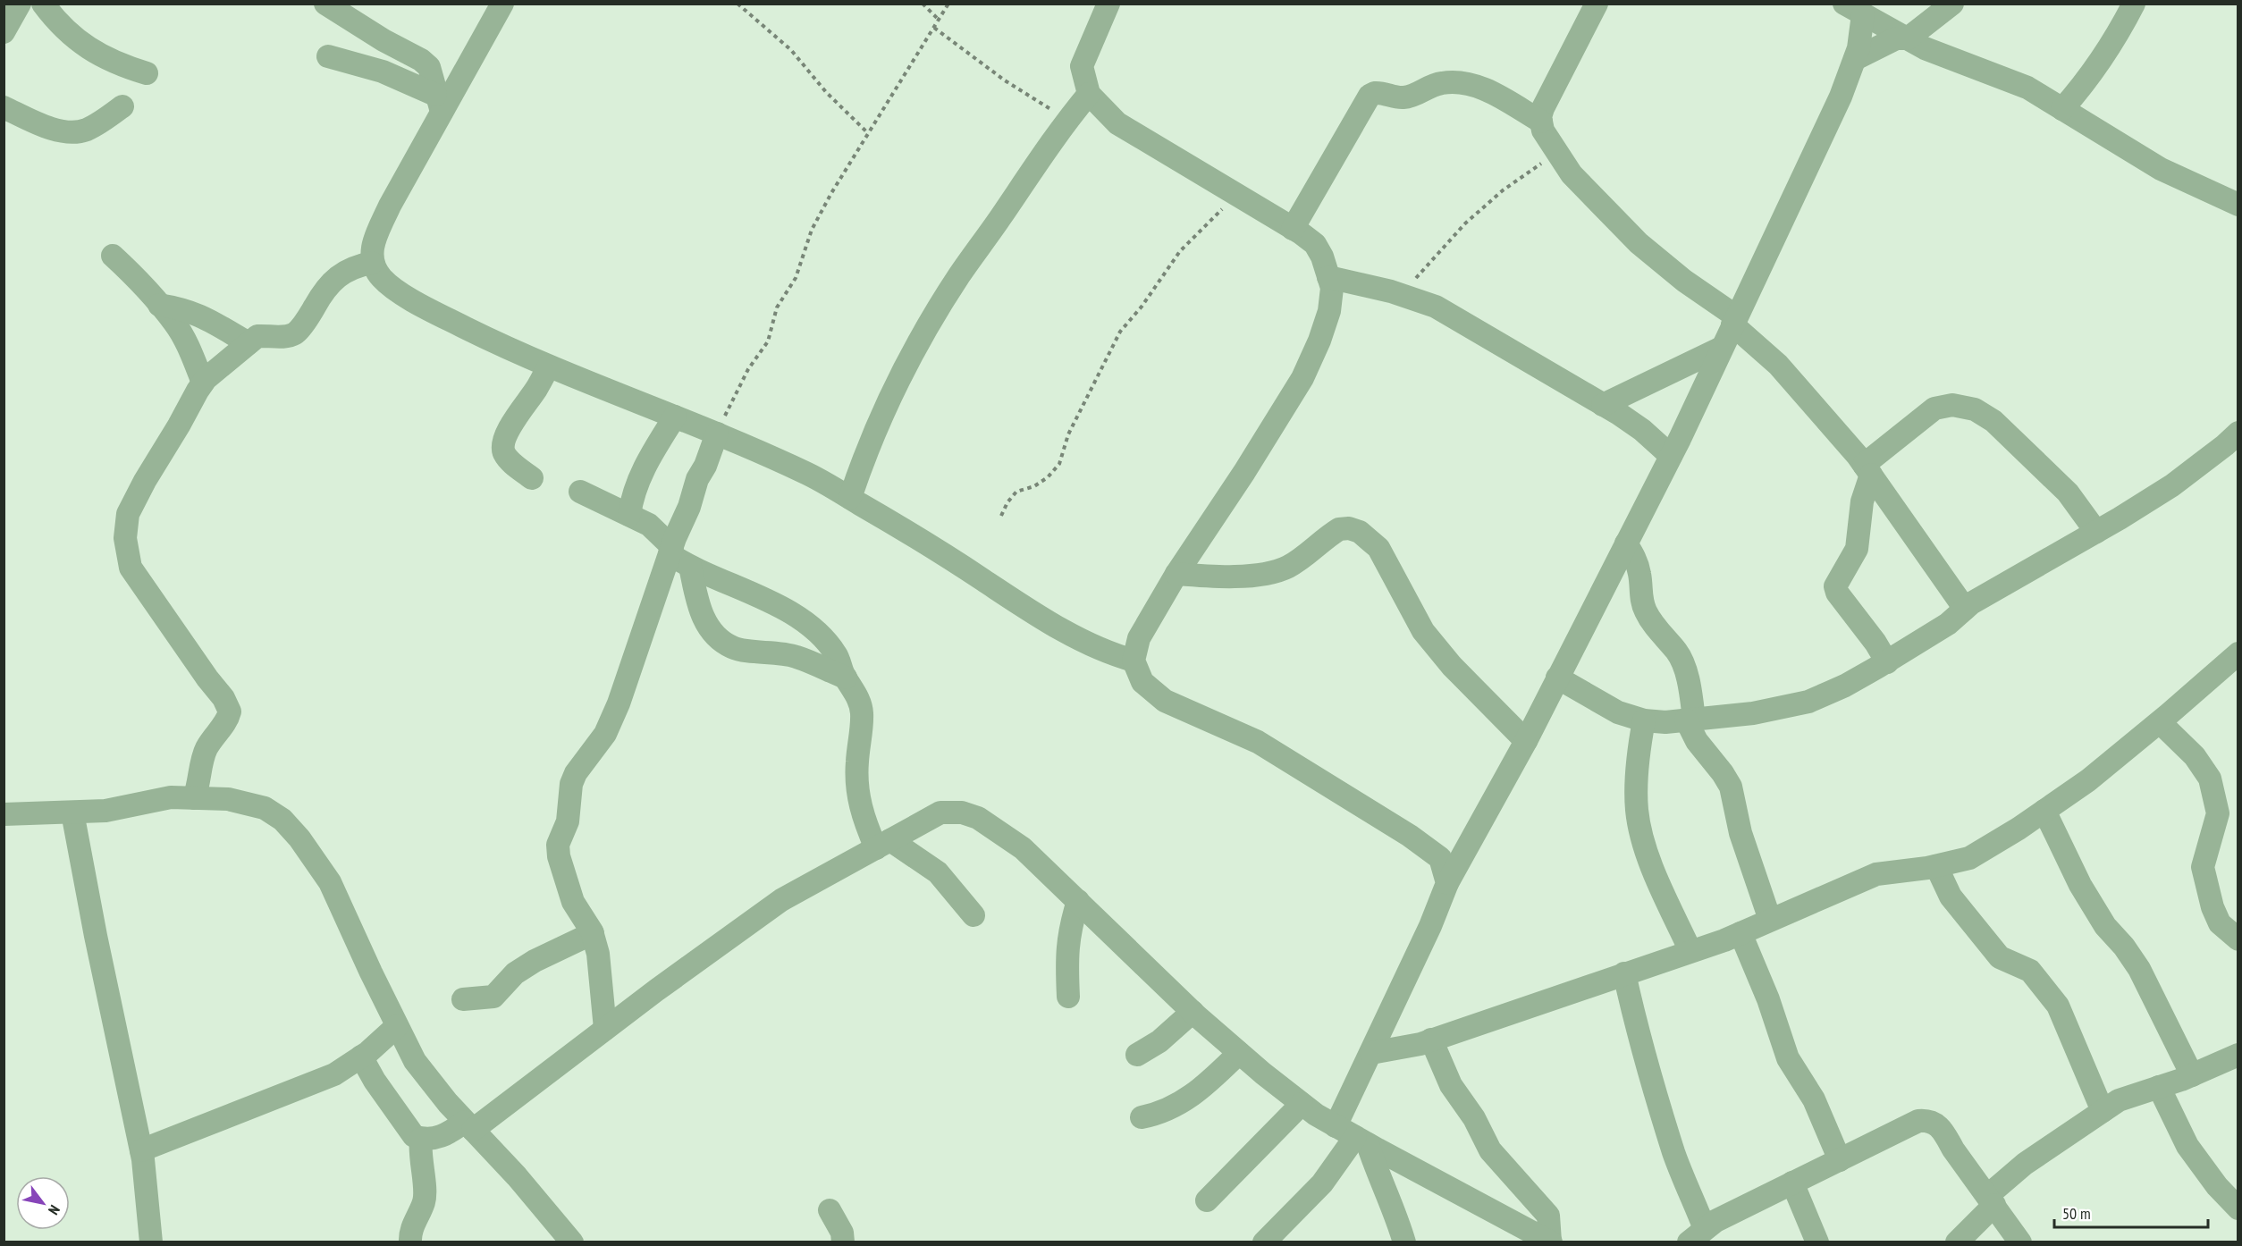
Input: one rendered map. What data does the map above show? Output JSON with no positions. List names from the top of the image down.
{
  "scale_bar": "50 m",
  "north": "bottom right"
}
